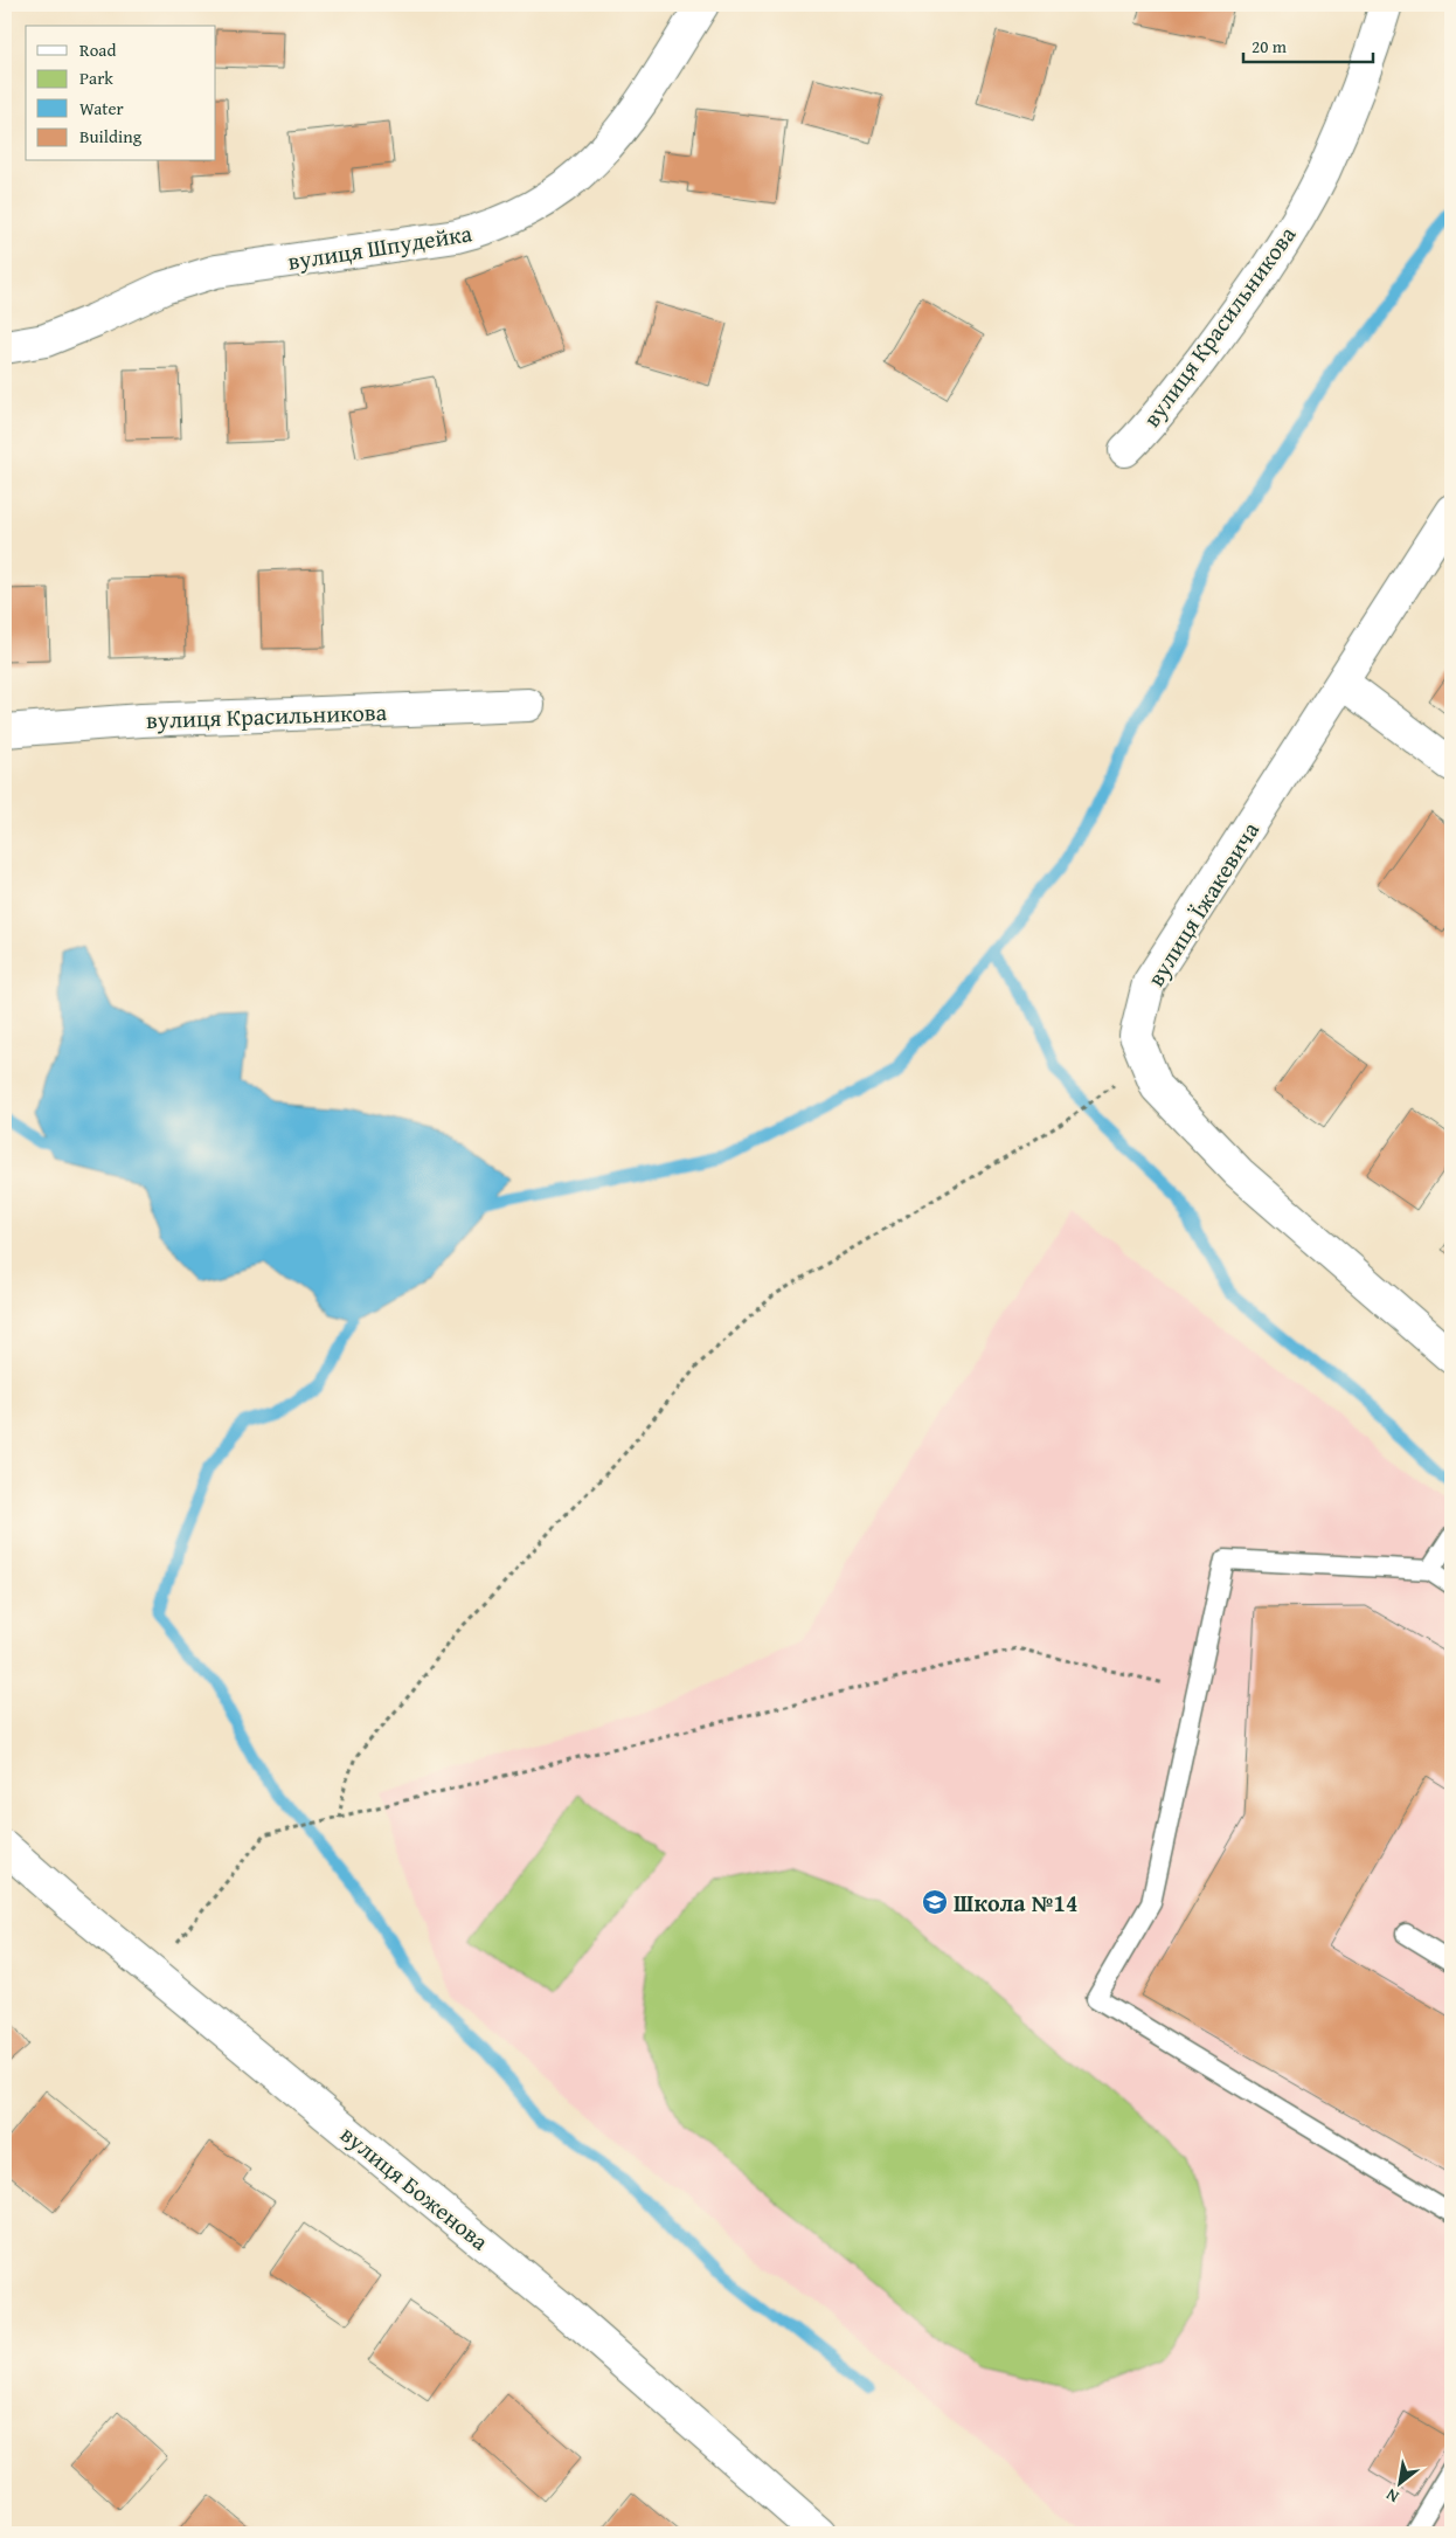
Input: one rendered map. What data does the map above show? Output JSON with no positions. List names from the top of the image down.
{
  "streets": {
    "street": [
      "вулиця Шпудейка",
      "вулиця Красильникова",
      "вулиця Їжакевича",
      "вулиця Боженова"
    ]
  },
  "places": {
    "school or university": ["Школа №14"]
  },
  "legend": [
    "Road",
    "Park",
    "Water",
    "Building"
  ],
  "scale_bar": "20 m",
  "north": "bottom left"
}
